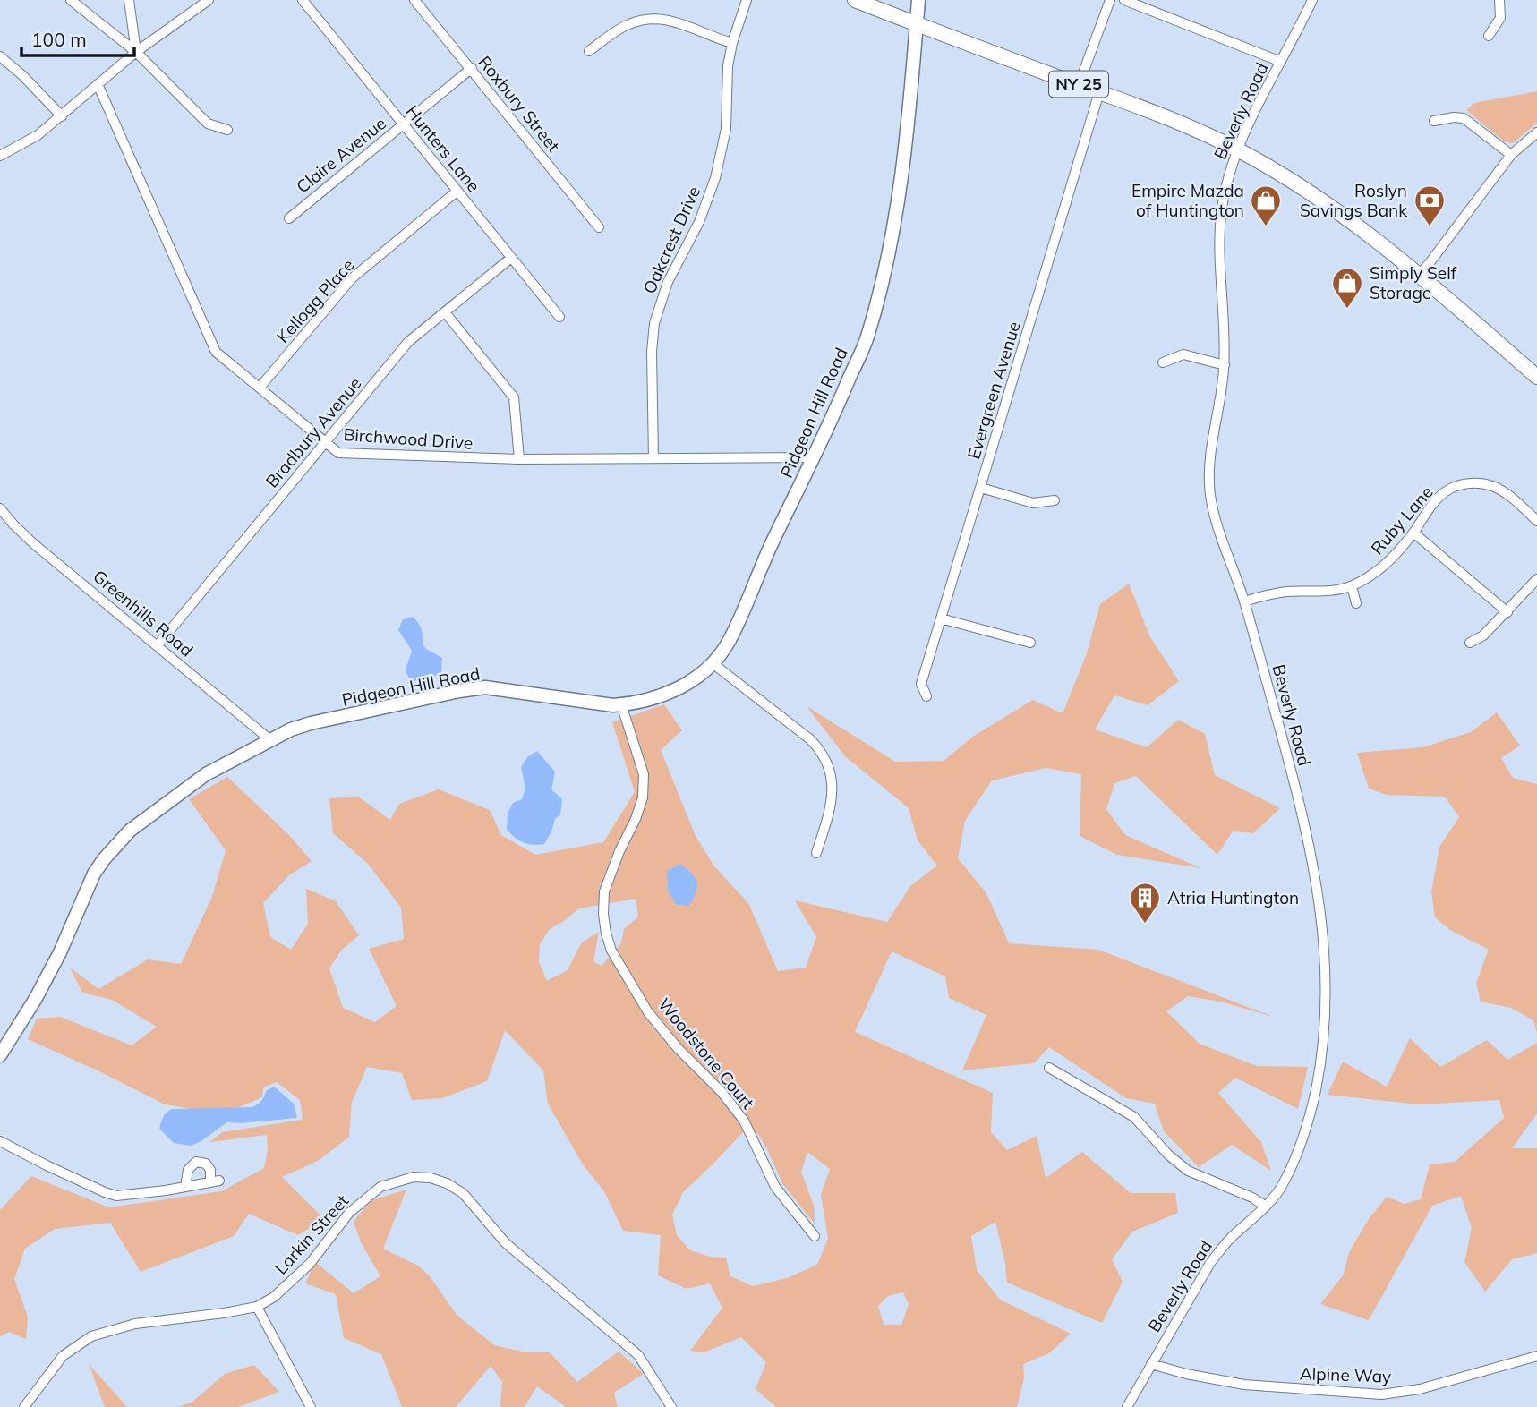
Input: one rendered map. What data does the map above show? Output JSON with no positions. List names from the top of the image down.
{
  "streets": {
    "main road": ["NY 25"],
    "street": [
      "Roxbury Street",
      "Beverly Road",
      "Hunters Lane",
      "Claire Avenue",
      "Oakcrest Drive",
      "Kellogg Place",
      "Evergreen Avenue",
      "Pidgeon Hill Road",
      "Bradbury Avenue",
      "Birchwood Drive",
      "Ruby Lane",
      "Greenhills Road",
      "Woodstone Court",
      "Larkin Street",
      "Alpine Way"
    ]
  },
  "crossings": [
    ["NY 25", "Beverly Road"],
    ["NY 25", "Evergreen Avenue"],
    ["NY 25", "Pidgeon Hill Road"],
    ["Roxbury Street", "Claire Avenue"],
    ["Beverly Road", "Ruby Lane"],
    ["Beverly Road", "Alpine Way"],
    ["Hunters Lane", "Claire Avenue"],
    ["Hunters Lane", "Kellogg Place"],
    ["Hunters Lane", "Bradbury Avenue"],
    ["Oakcrest Drive", "Birchwood Drive"],
    ["Kellogg Place", "Birchwood Drive"],
    ["Pidgeon Hill Road", "Birchwood Drive"],
    ["Pidgeon Hill Road", "Greenhills Road"],
    ["Pidgeon Hill Road", "Woodstone Court"],
    ["Bradbury Avenue", "Birchwood Drive"],
    ["Bradbury Avenue", "Greenhills Road"]
  ],
  "places": {
    "shop": ["Empire Mazda of Huntington", "Simply Self Storage"],
    "bank": ["Roslyn Savings Bank"],
    "building": ["Atria Huntington"]
  },
  "scale_bar": "100 m"
}
